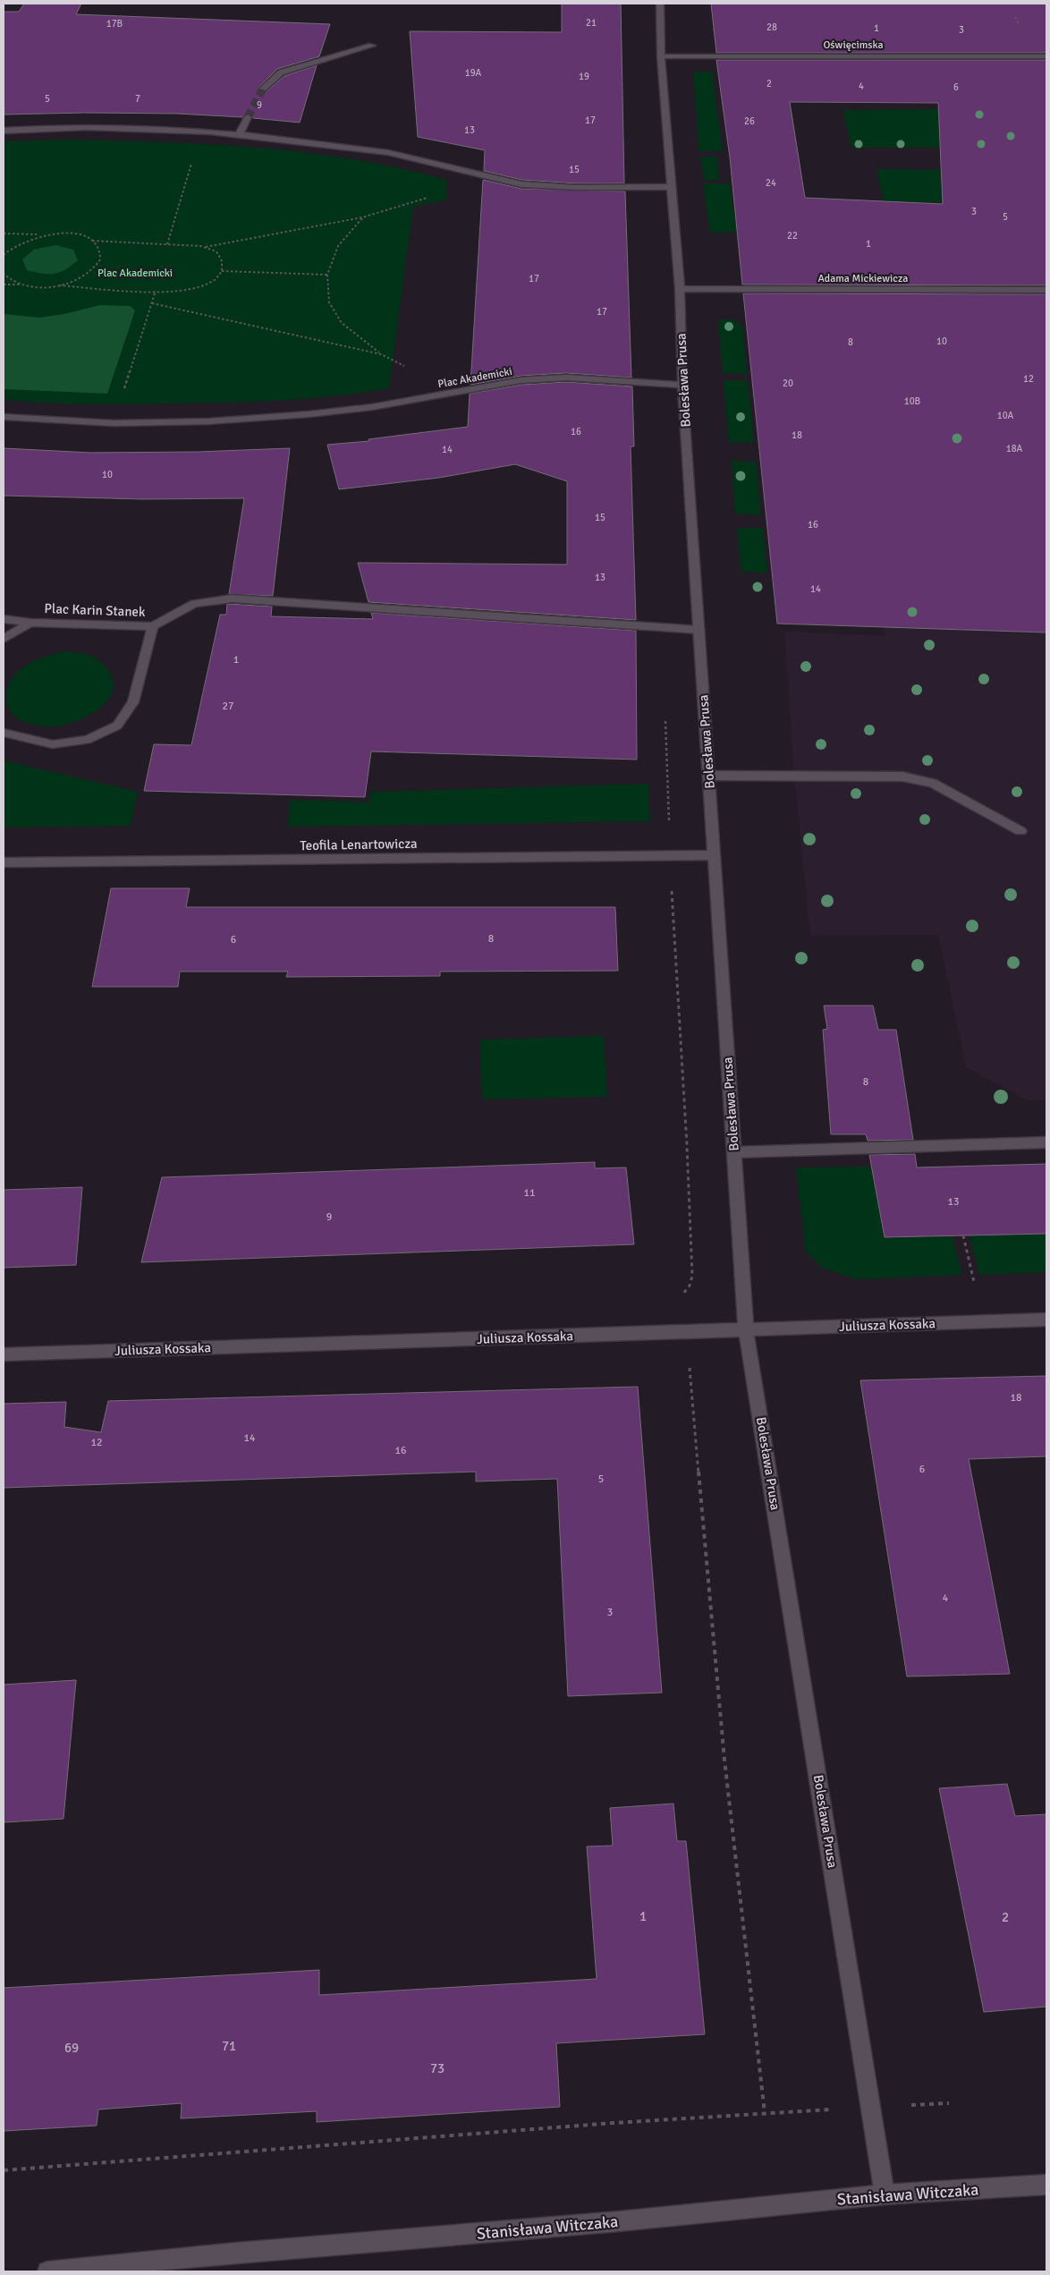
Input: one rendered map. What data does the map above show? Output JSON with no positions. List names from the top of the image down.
{
  "streets": {
    "street": [
      "Oświęcimska",
      "Adama Mickiewicza",
      "Plac Akademicki",
      "Bolesława Prusa",
      "Plac Karin Stanek",
      "Teofila Lenartowicza",
      "Juliusza Kossaka",
      "Stanisława Witczaka"
    ]
  },
  "crossings": [
    ["Oświęcimska", "Bolesława Prusa"],
    ["Adama Mickiewicza", "Bolesława Prusa"],
    ["Plac Akademicki", "Bolesława Prusa"],
    ["Bolesława Prusa", "Teofila Lenartowicza"],
    ["Bolesława Prusa", "Juliusza Kossaka"],
    ["Bolesława Prusa", "Stanisława Witczaka"]
  ],
  "parks": ["Plac Akademicki"],
  "house_numbers": [
    "21",
    "17B",
    "28",
    "1",
    "3",
    "19A",
    "19",
    "2",
    "4",
    "6",
    "5",
    "7",
    "9",
    "17",
    "26",
    "13",
    "15",
    "24",
    "3",
    "5",
    "22",
    "1",
    "17",
    "17",
    "10",
    "8",
    "12",
    "20",
    "10B",
    "10A",
    "16",
    "18",
    "18A",
    "14",
    "10",
    "15",
    "16",
    "13",
    "14",
    "1",
    "27",
    "8",
    "6",
    "8",
    "11",
    "13",
    "9",
    "18",
    "14",
    "12",
    "16",
    "6",
    "5",
    "4",
    "3",
    "1",
    "2",
    "71",
    "69",
    "73"
  ]
}
